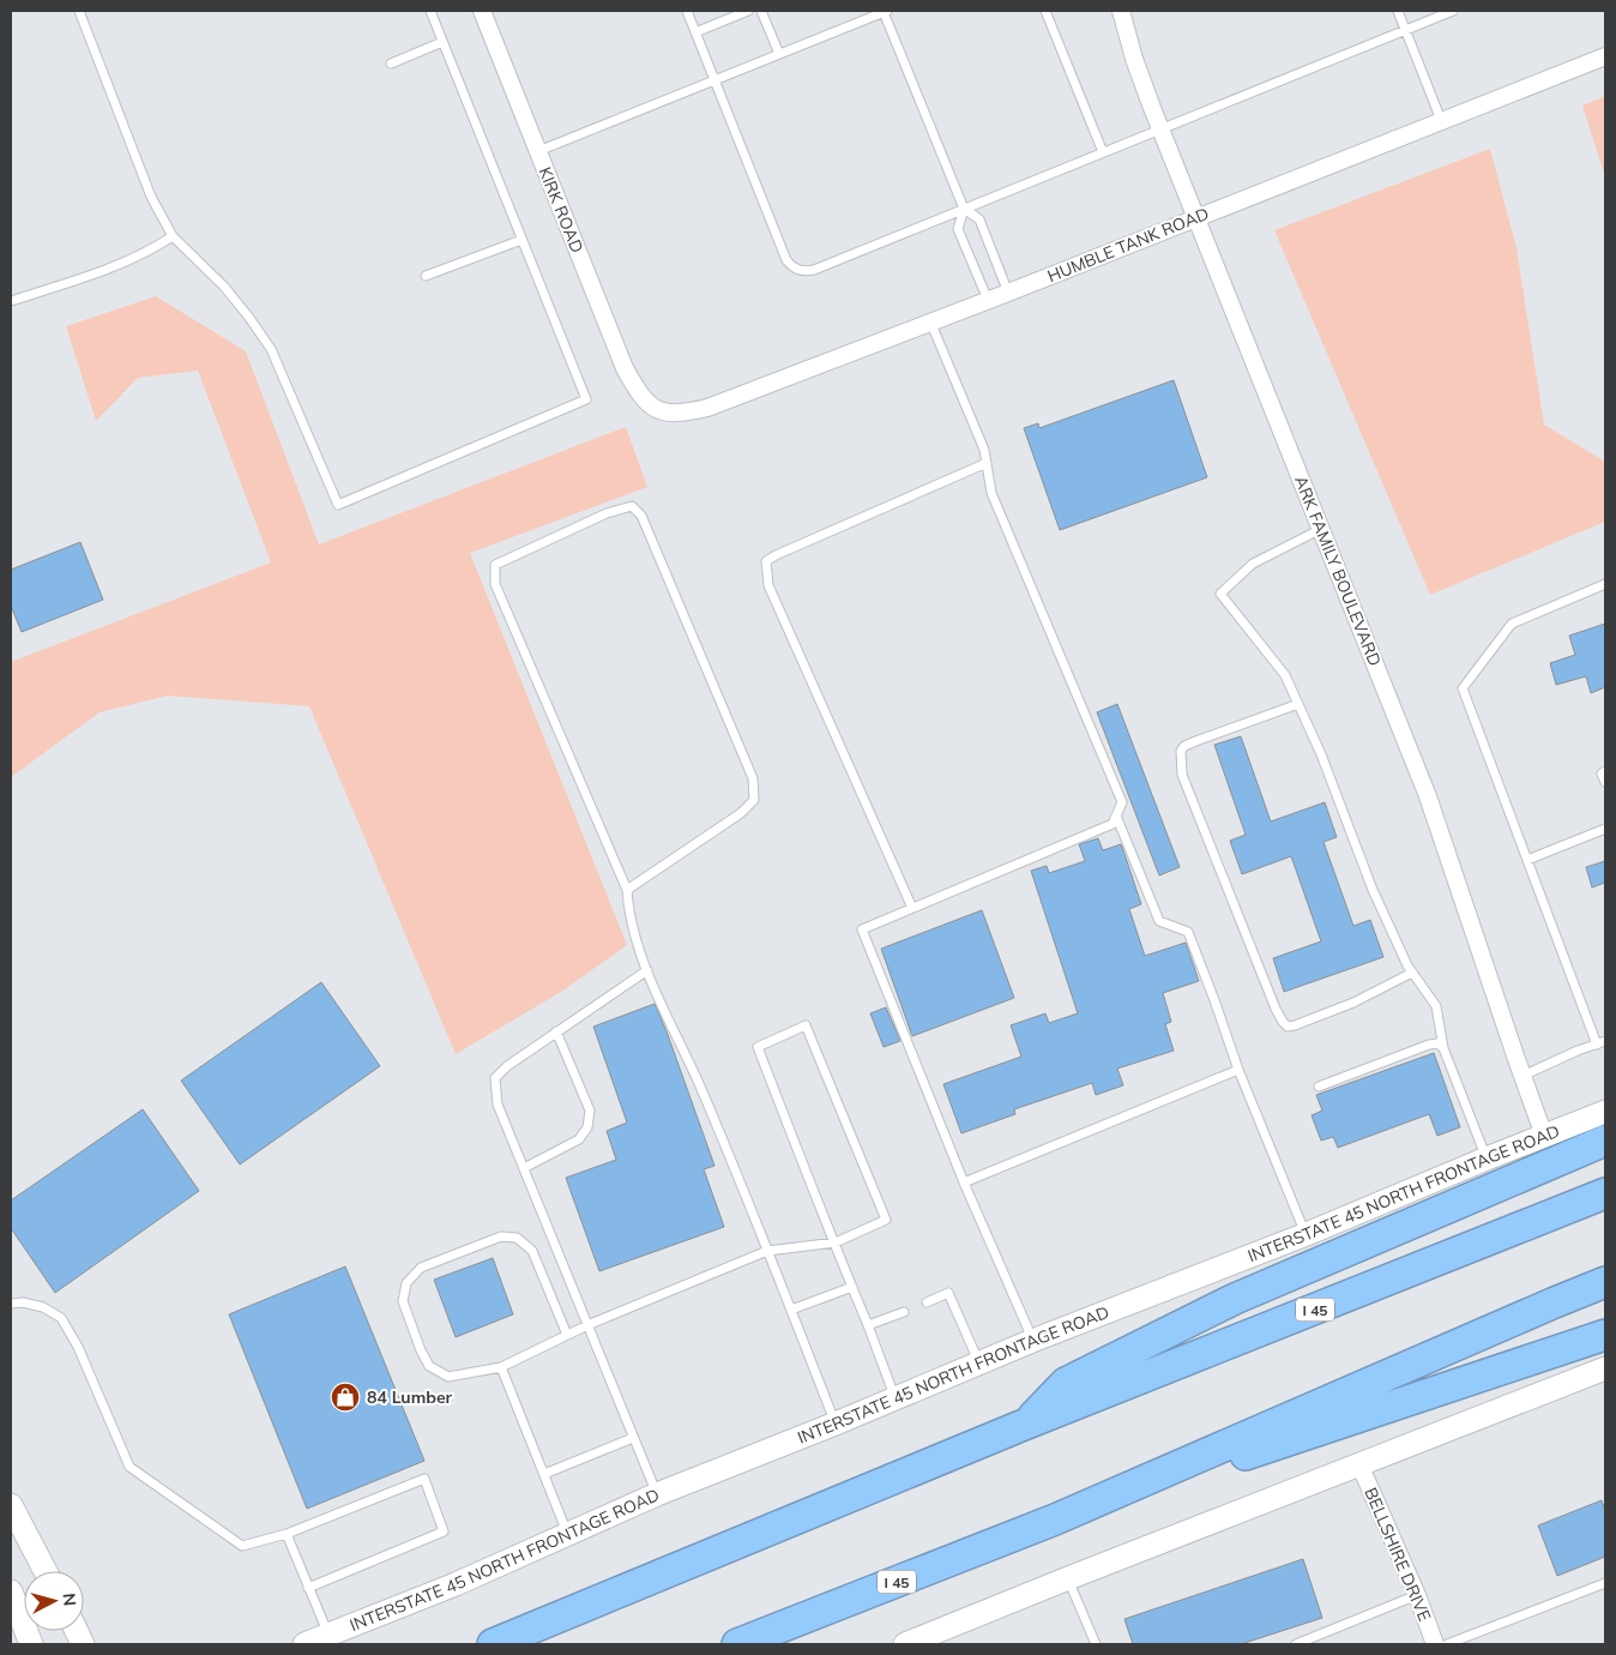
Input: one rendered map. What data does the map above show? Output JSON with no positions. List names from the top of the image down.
{
  "streets": {
    "highway": ["I 45"],
    "main road": ["INTERSTATE 45 NORTH FRONTAGE ROAD"],
    "street": [
      "KIRK ROAD",
      "HUMBLE TANK ROAD",
      "ARK FAMILY BOULEVARD",
      "BELLSHIRE DRIVE"
    ]
  },
  "crossings": [
    ["KIRK ROAD", "HUMBLE TANK ROAD"],
    ["HUMBLE TANK ROAD", "ARK FAMILY BOULEVARD"],
    ["ARK FAMILY BOULEVARD", "INTERSTATE 45 NORTH FRONTAGE ROAD"]
  ],
  "places": {
    "shop": ["84 Lumber"]
  },
  "north": "right"
}
